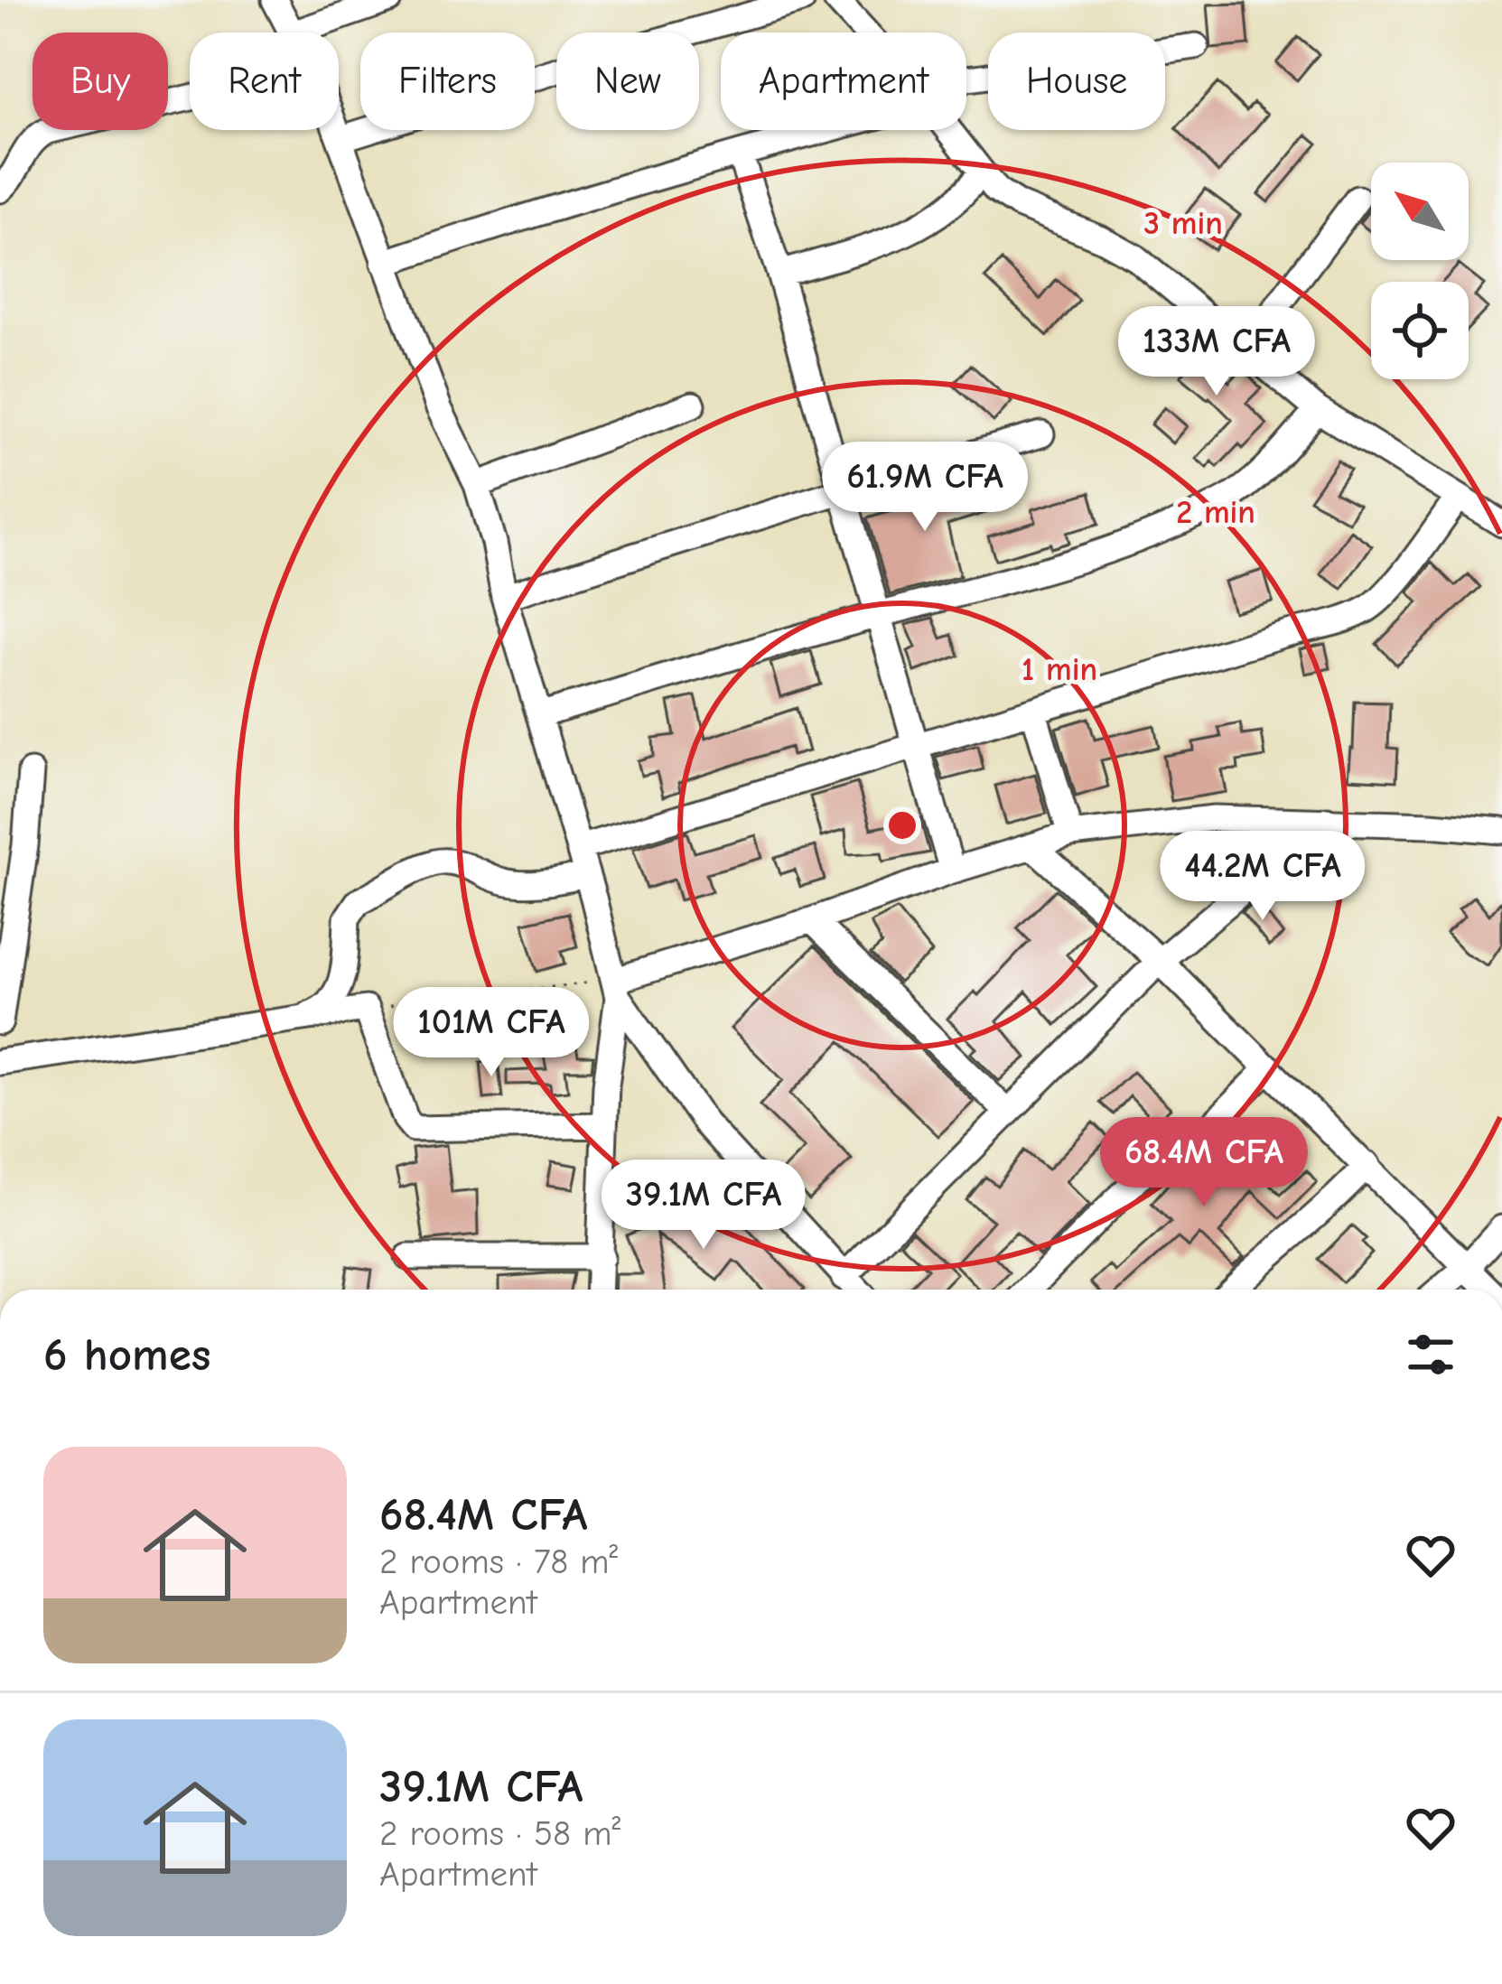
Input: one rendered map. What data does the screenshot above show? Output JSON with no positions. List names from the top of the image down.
{
  "north": "top left",
  "page": {
    "chip": [
      "Buy",
      "Rent",
      "Filters",
      "New",
      "Apartment",
      "House"
    ],
    "price": [
      "133M CFA",
      "61.9M CFA",
      "44.2M CFA",
      "101M CFA",
      "68.4M CFA",
      "39.1M CFA"
    ],
    "heading": "6 homes",
    "list": [
      {
        "name": "68.4M CFA",
        "note": "2 rooms · 78 m² · Apartment"
      },
      {
        "name": "39.1M CFA",
        "note": "2 rooms · 58 m² · Apartment"
      }
    ]
  },
  "rings": ["3 min", "2 min", "1 min"]
}
